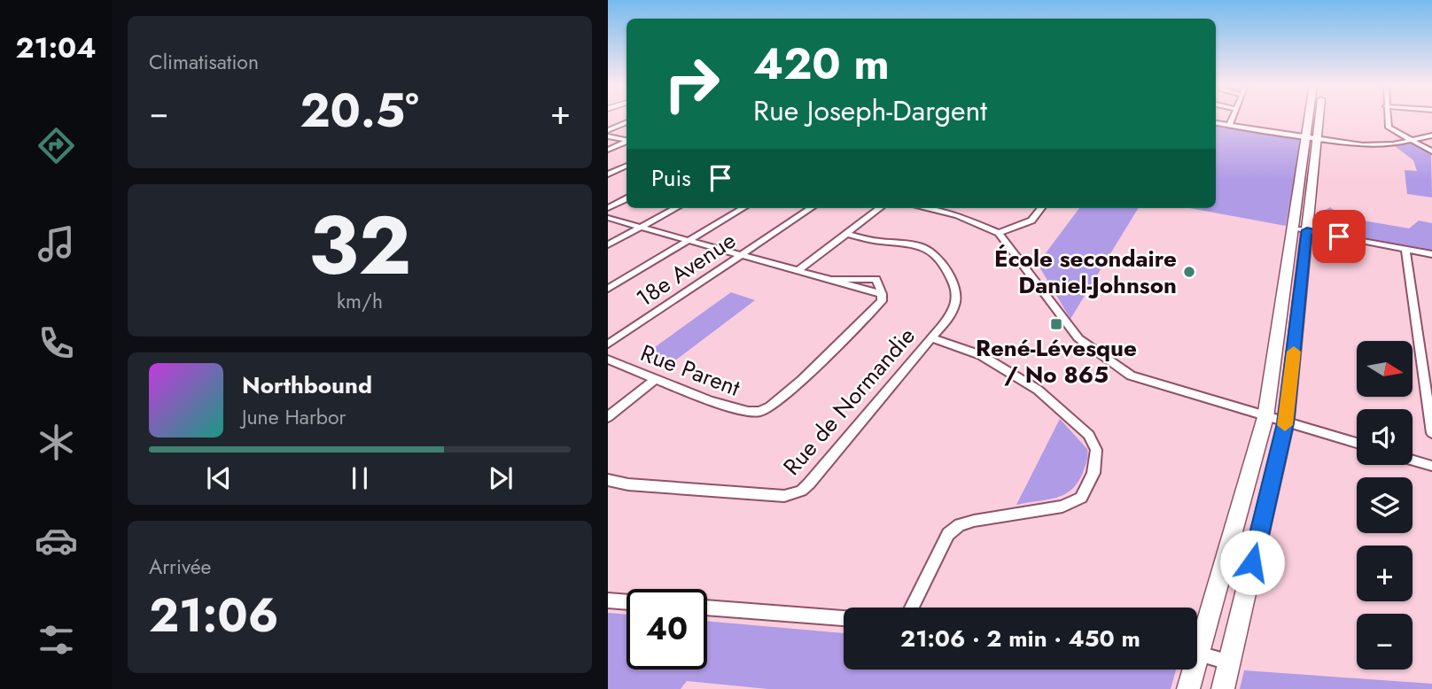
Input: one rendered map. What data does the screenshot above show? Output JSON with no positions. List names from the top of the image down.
{
  "streets": {
    "street": ["18e Avenue", "Rue Parent", "Rue de Normandie"]
  },
  "places": {
    "other": ["École secondaire Daniel-Johnson"],
    "transit": ["René-Lévesque / No 865"]
  },
  "north": "right",
  "page": {
    "tabs": "21:04",
    "tile": [
      "Climatisation",
      ["32", "km/h"],
      ["Arrivée", "21:06"]
    ],
    "turn": ["420 m", "Rue Joseph-Dargent"],
    "heat": ["−", "20.5°", "+"],
    "then": "Puis",
    "map_buttons": ["+", "−"],
    "song": ["Northbound", "June Harbor"],
    "limit": "40",
    "trip": "21:06 · 2 min · 450 m"
  }
}
